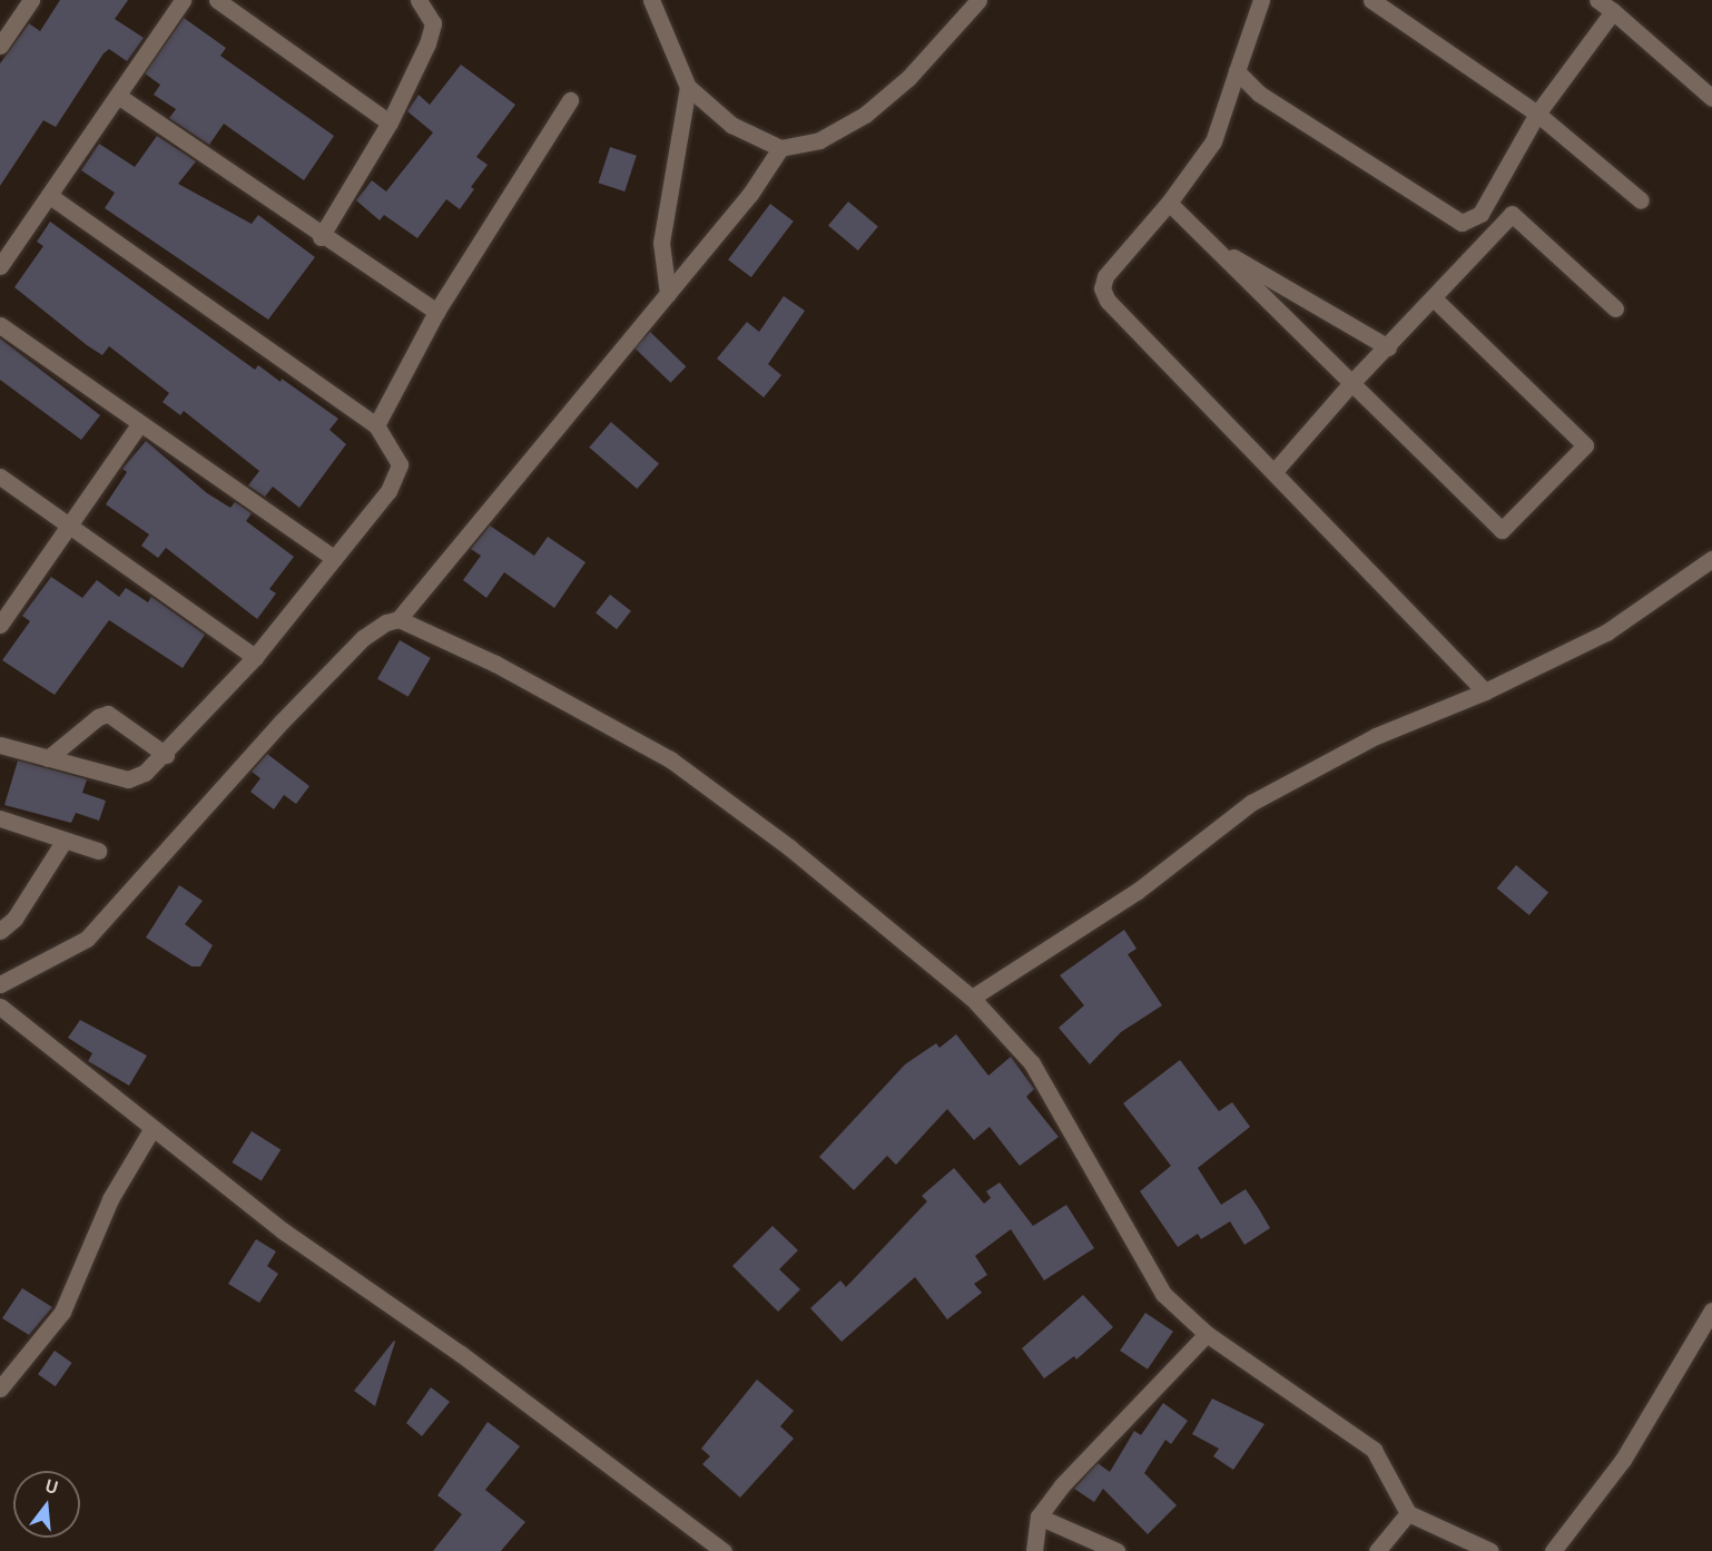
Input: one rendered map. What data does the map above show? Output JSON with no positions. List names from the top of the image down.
{
  "north": "top"
}
